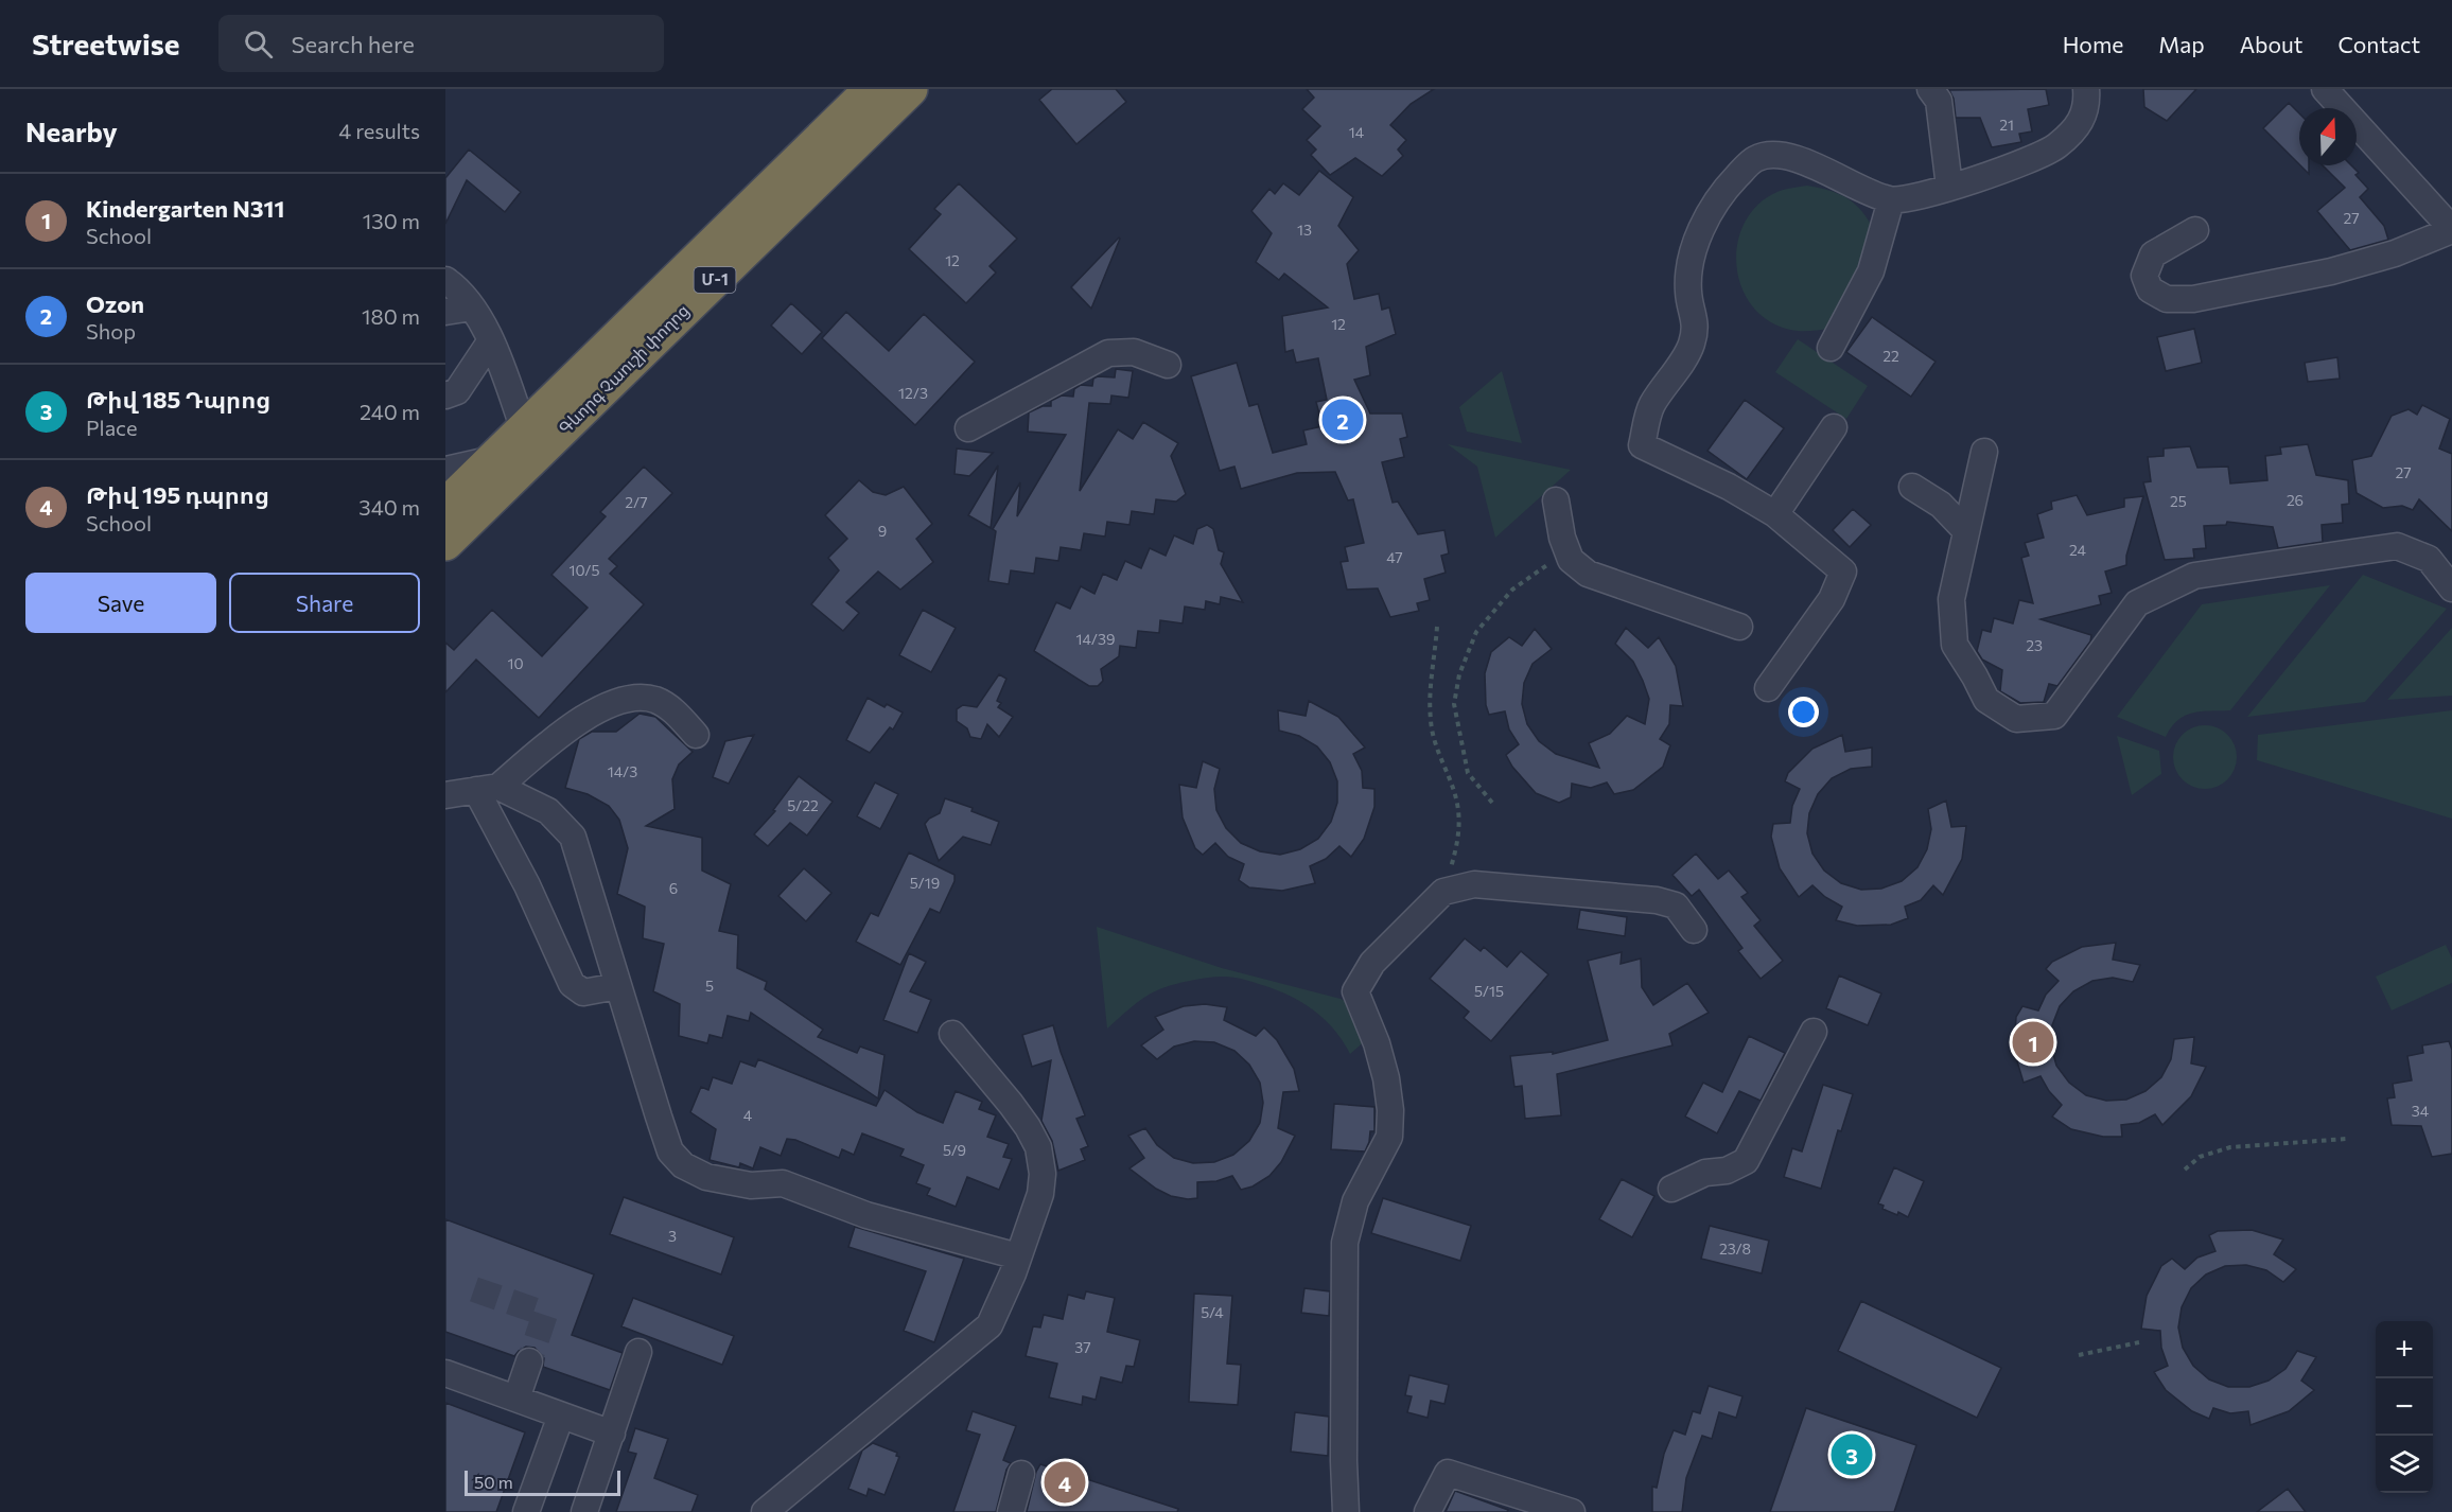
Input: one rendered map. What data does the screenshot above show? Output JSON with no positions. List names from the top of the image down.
{
  "streets": {
    "highway": ["Մ-1", "Գևորգ Չաուշի փողոց"]
  },
  "house_numbers": [
    "21",
    "14",
    "27",
    "13",
    "12",
    "12",
    "22",
    "12/3",
    "27",
    "26",
    "25",
    "2/7",
    "9",
    "24",
    "47",
    "10/5",
    "14/39",
    "23",
    "10",
    "14/3",
    "5/22",
    "5/19",
    "6",
    "5",
    "5/15",
    "34",
    "4",
    "5/9",
    "3",
    "23/8",
    "5/4",
    "37"
  ],
  "scale_bar": "50 m",
  "north": "top",
  "page": {
    "header": "Streetwise",
    "search": "Search here",
    "nav": [
      "Home",
      "Map",
      "About",
      "Contact"
    ],
    "heading": ["Nearby", "4 results"],
    "list": [
      {
        "mark": "1",
        "name": "Kindergarten N311",
        "note": "School",
        "value": "130 m"
      },
      {
        "mark": "2",
        "name": "Ozon",
        "note": "Shop",
        "value": "180 m"
      },
      {
        "mark": "3",
        "name": "Թիվ 185 Դպրոց",
        "note": "Place",
        "value": "240 m"
      },
      {
        "mark": "4",
        "name": "Թիվ 195 դպրոց",
        "note": "School",
        "value": "340 m"
      }
    ],
    "pins": [
      "2",
      "1",
      "3",
      "4"
    ],
    "buttons": ["Save", "Share"],
    "map_buttons": ["+", "−"],
    "scale": "50 m"
  }
}
